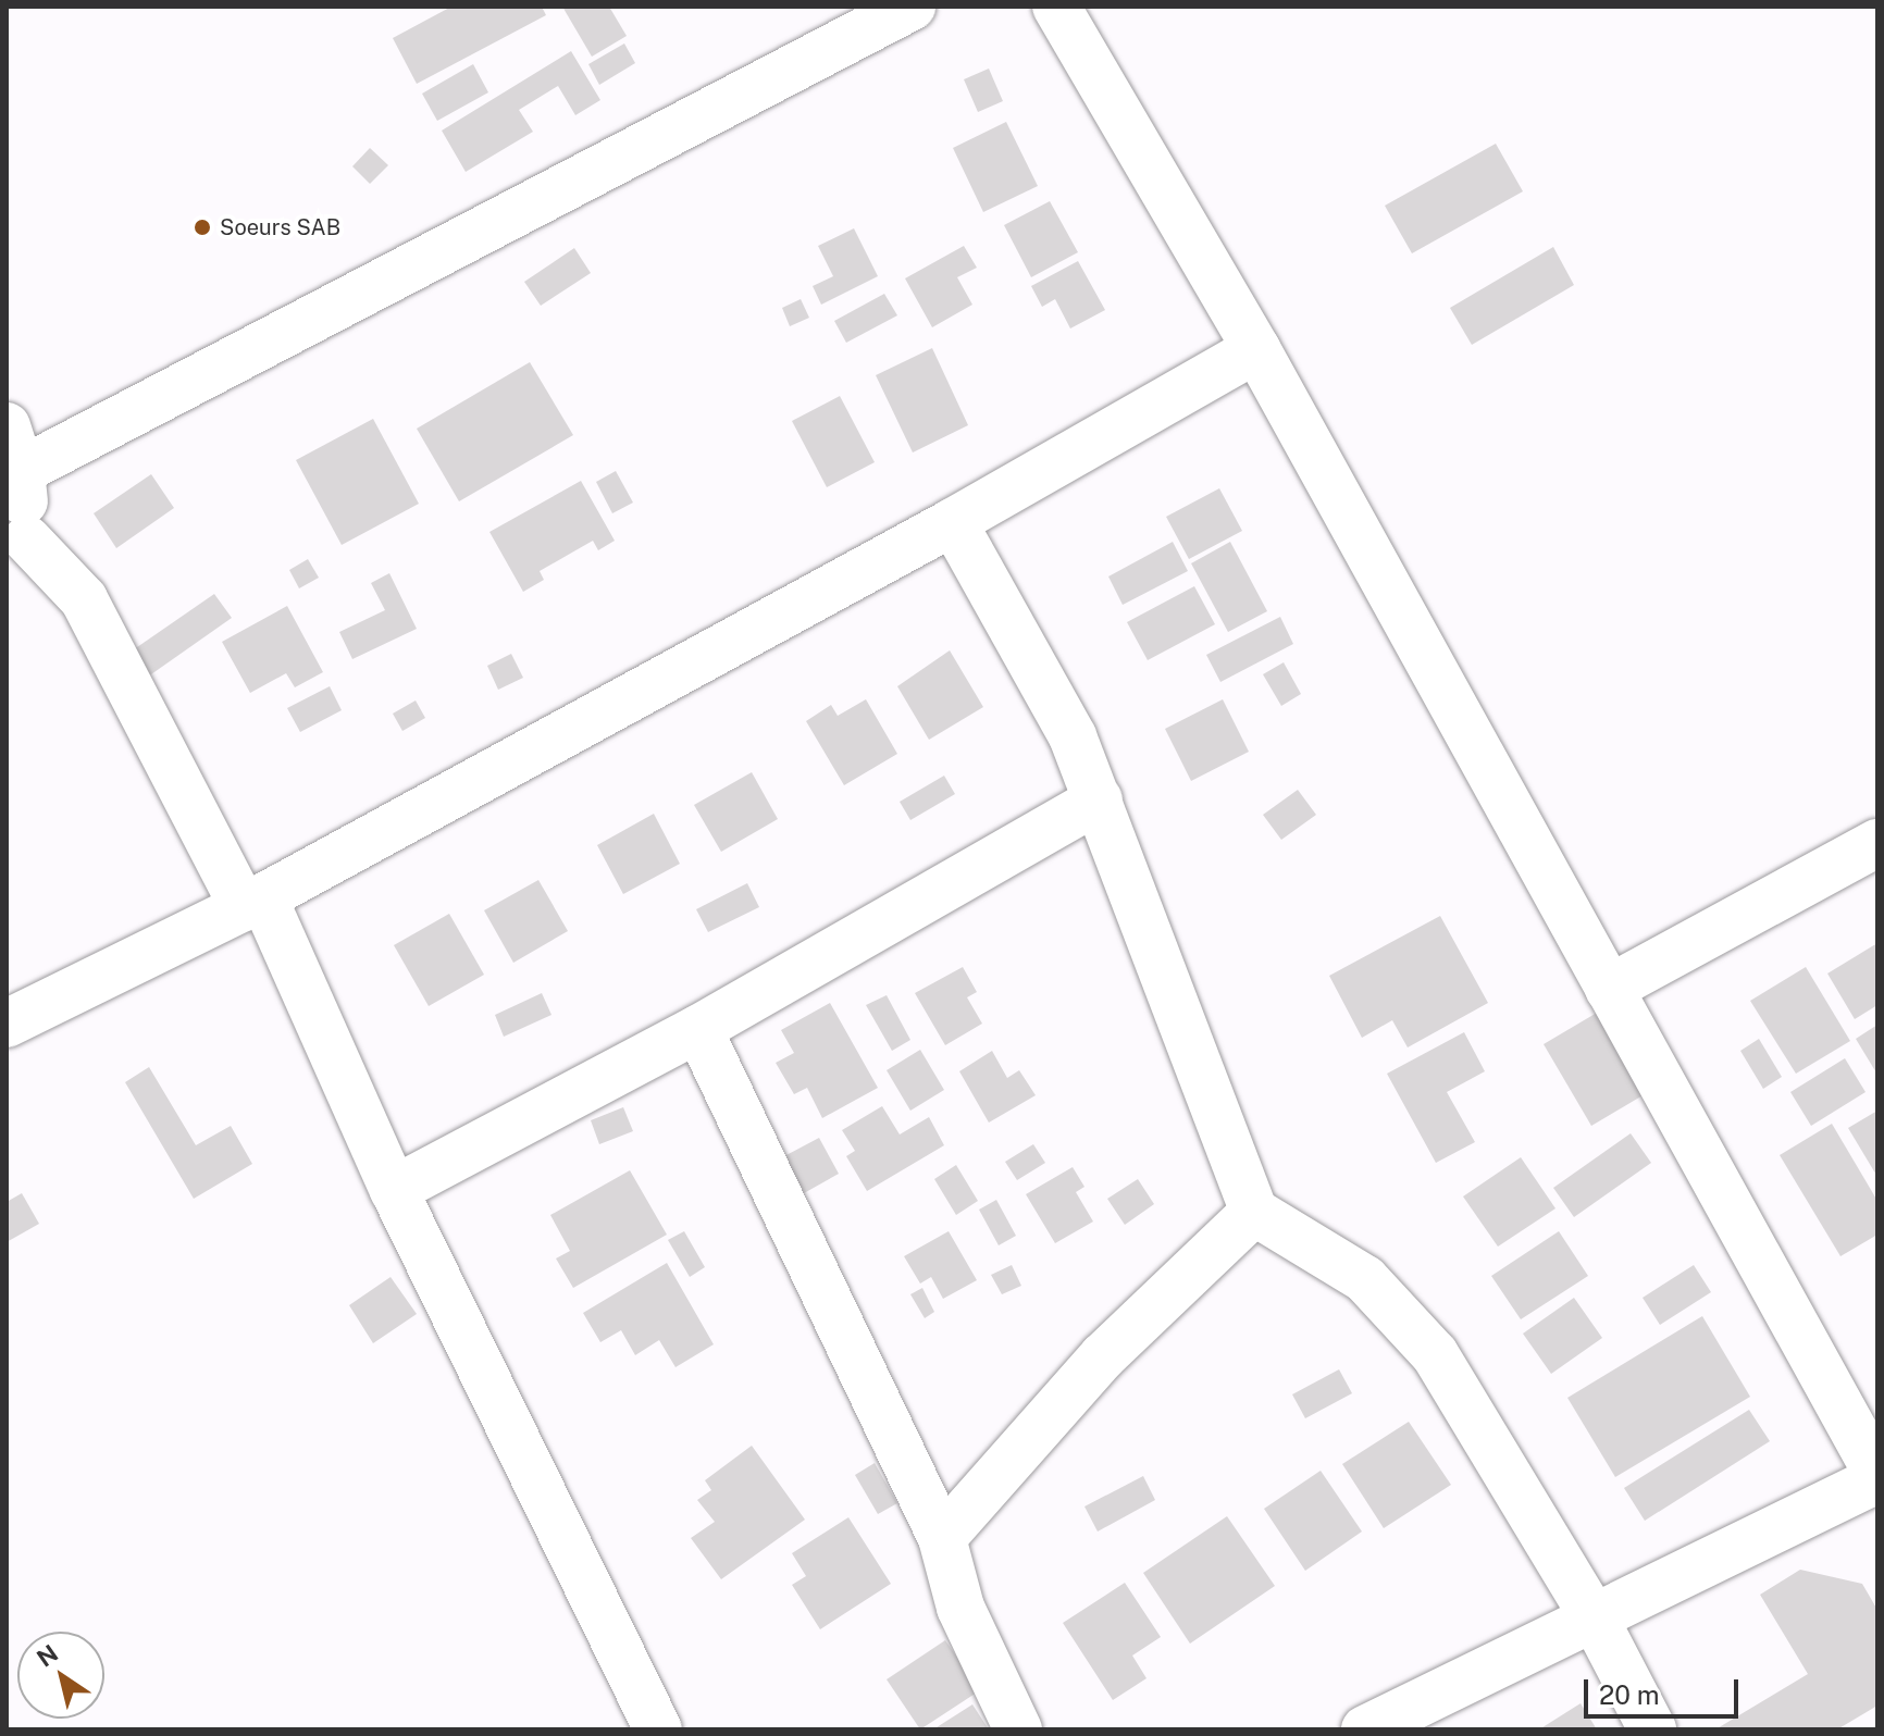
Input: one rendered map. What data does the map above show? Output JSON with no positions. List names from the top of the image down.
{
  "places": ["Soeurs SAB"],
  "scale_bar": "20 m",
  "north": "top left"
}
